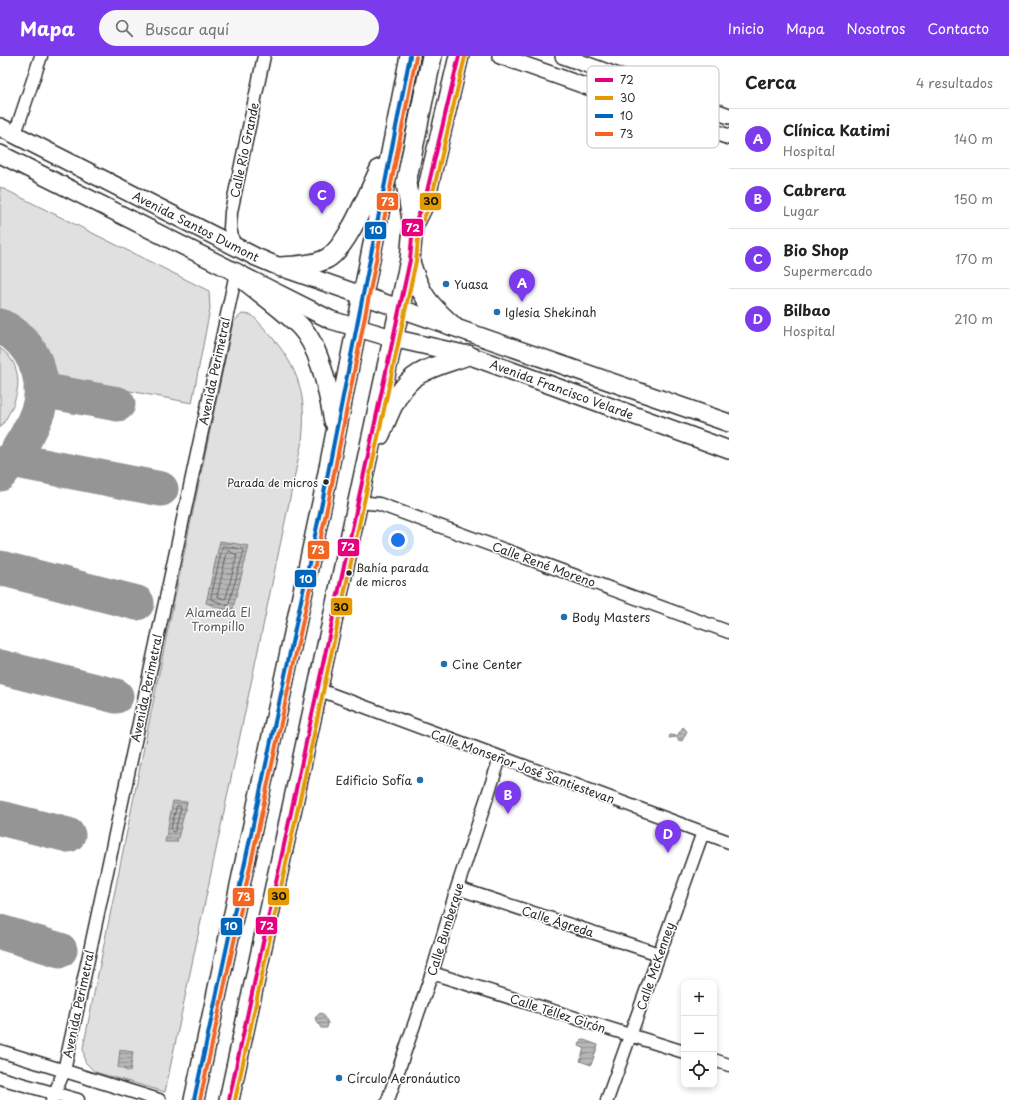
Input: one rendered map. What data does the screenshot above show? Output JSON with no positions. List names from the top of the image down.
{
  "streets": {
    "main road": ["Avenida Santos Dumont", "Avenida Francisco Velarde"],
    "street": [
      "Calle Río Grande",
      "Avenida Perimetral",
      "Calle René Moreno",
      "Calle Monseñor José Santiestevan",
      "Calle Ágreda",
      "Calle Bumberque",
      "Calle McKenney",
      "Calle Téllez Girón"
    ]
  },
  "crossings": [
    ["Calle Río Grande", "Avenida Santos Dumont"],
    ["Avenida Santos Dumont", "Avenida Perimetral"],
    ["Avenida Santos Dumont", "Avenida Francisco Velarde"],
    ["Calle Monseñor José Santiestevan", "Calle Bumberque"],
    ["Calle Monseñor José Santiestevan", "Calle McKenney"],
    ["Calle Ágreda", "Calle Bumberque"],
    ["Calle Ágreda", "Calle McKenney"],
    ["Calle Bumberque", "Calle Téllez Girón"],
    ["Calle McKenney", "Calle Téllez Girón"]
  ],
  "parks": ["Alameda El Trompillo"],
  "places": [
    "Yuasa",
    "Iglesia Shekinah",
    "Parada de micros",
    "Bahía parada de micros",
    "Body Masters",
    "Cine Center",
    "Edificio Sofía",
    "Círculo Aeronáutico"
  ],
  "lines": [
    "transit line 72",
    "transit line 10",
    "transit line 30",
    "transit line 73"
  ],
  "legend": [
    "72",
    "30",
    "10",
    "73"
  ],
  "page": {
    "header": "Mapa",
    "search": "Buscar aquí",
    "nav": [
      "Inicio",
      "Mapa",
      "Nosotros",
      "Contacto"
    ],
    "heading": ["Cerca", "4 resultados"],
    "list": [
      {
        "mark": "A",
        "name": "Clínica Katimi",
        "note": "Hospital",
        "value": "140 m"
      },
      {
        "mark": "B",
        "name": "Cabrera",
        "note": "Lugar",
        "value": "150 m"
      },
      {
        "mark": "C",
        "name": "Bio Shop",
        "note": "Supermercado",
        "value": "170 m"
      },
      {
        "mark": "D",
        "name": "Bilbao",
        "note": "Hospital",
        "value": "210 m"
      }
    ],
    "pins": [
      "C",
      "A",
      "B",
      "D"
    ],
    "map_buttons": ["+", "−"]
  }
}
